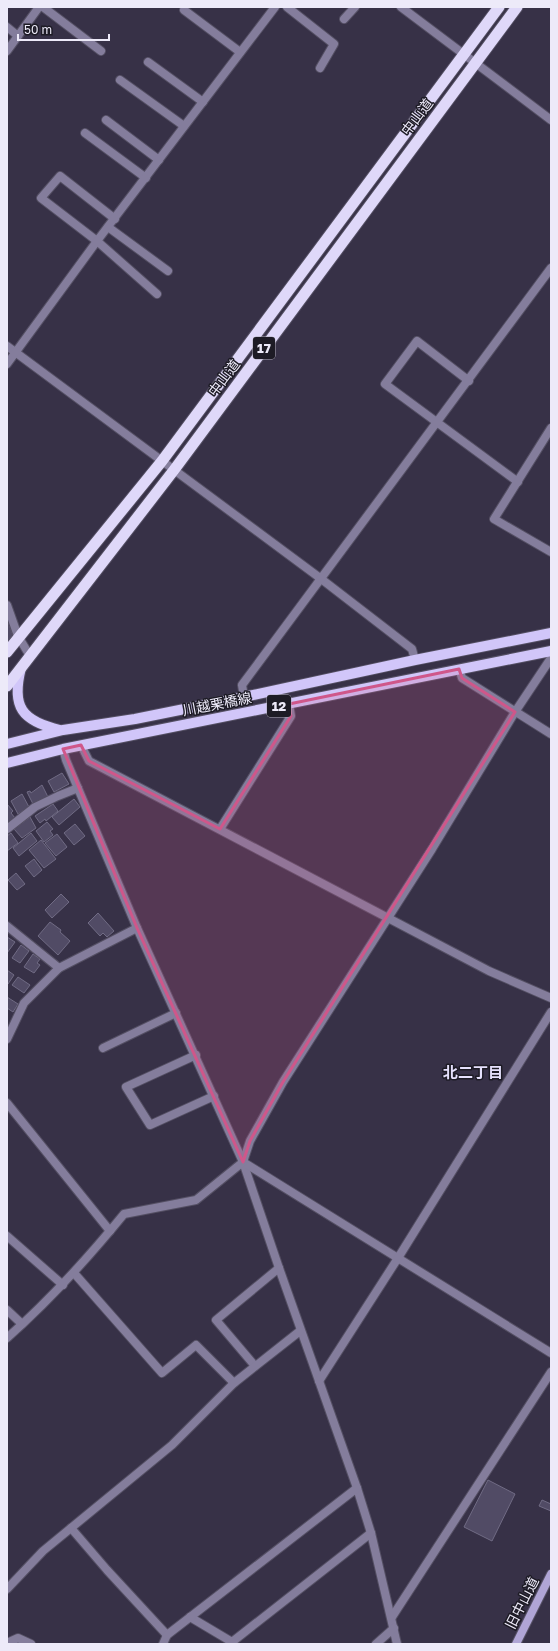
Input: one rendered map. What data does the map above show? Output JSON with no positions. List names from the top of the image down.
{
  "streets": {
    "highway": ["中山道", "17"],
    "main road": ["川越栗橋線", "12", "旧中山道"]
  },
  "districts": ["北二丁目"],
  "scale_bar": "50 m"
}
